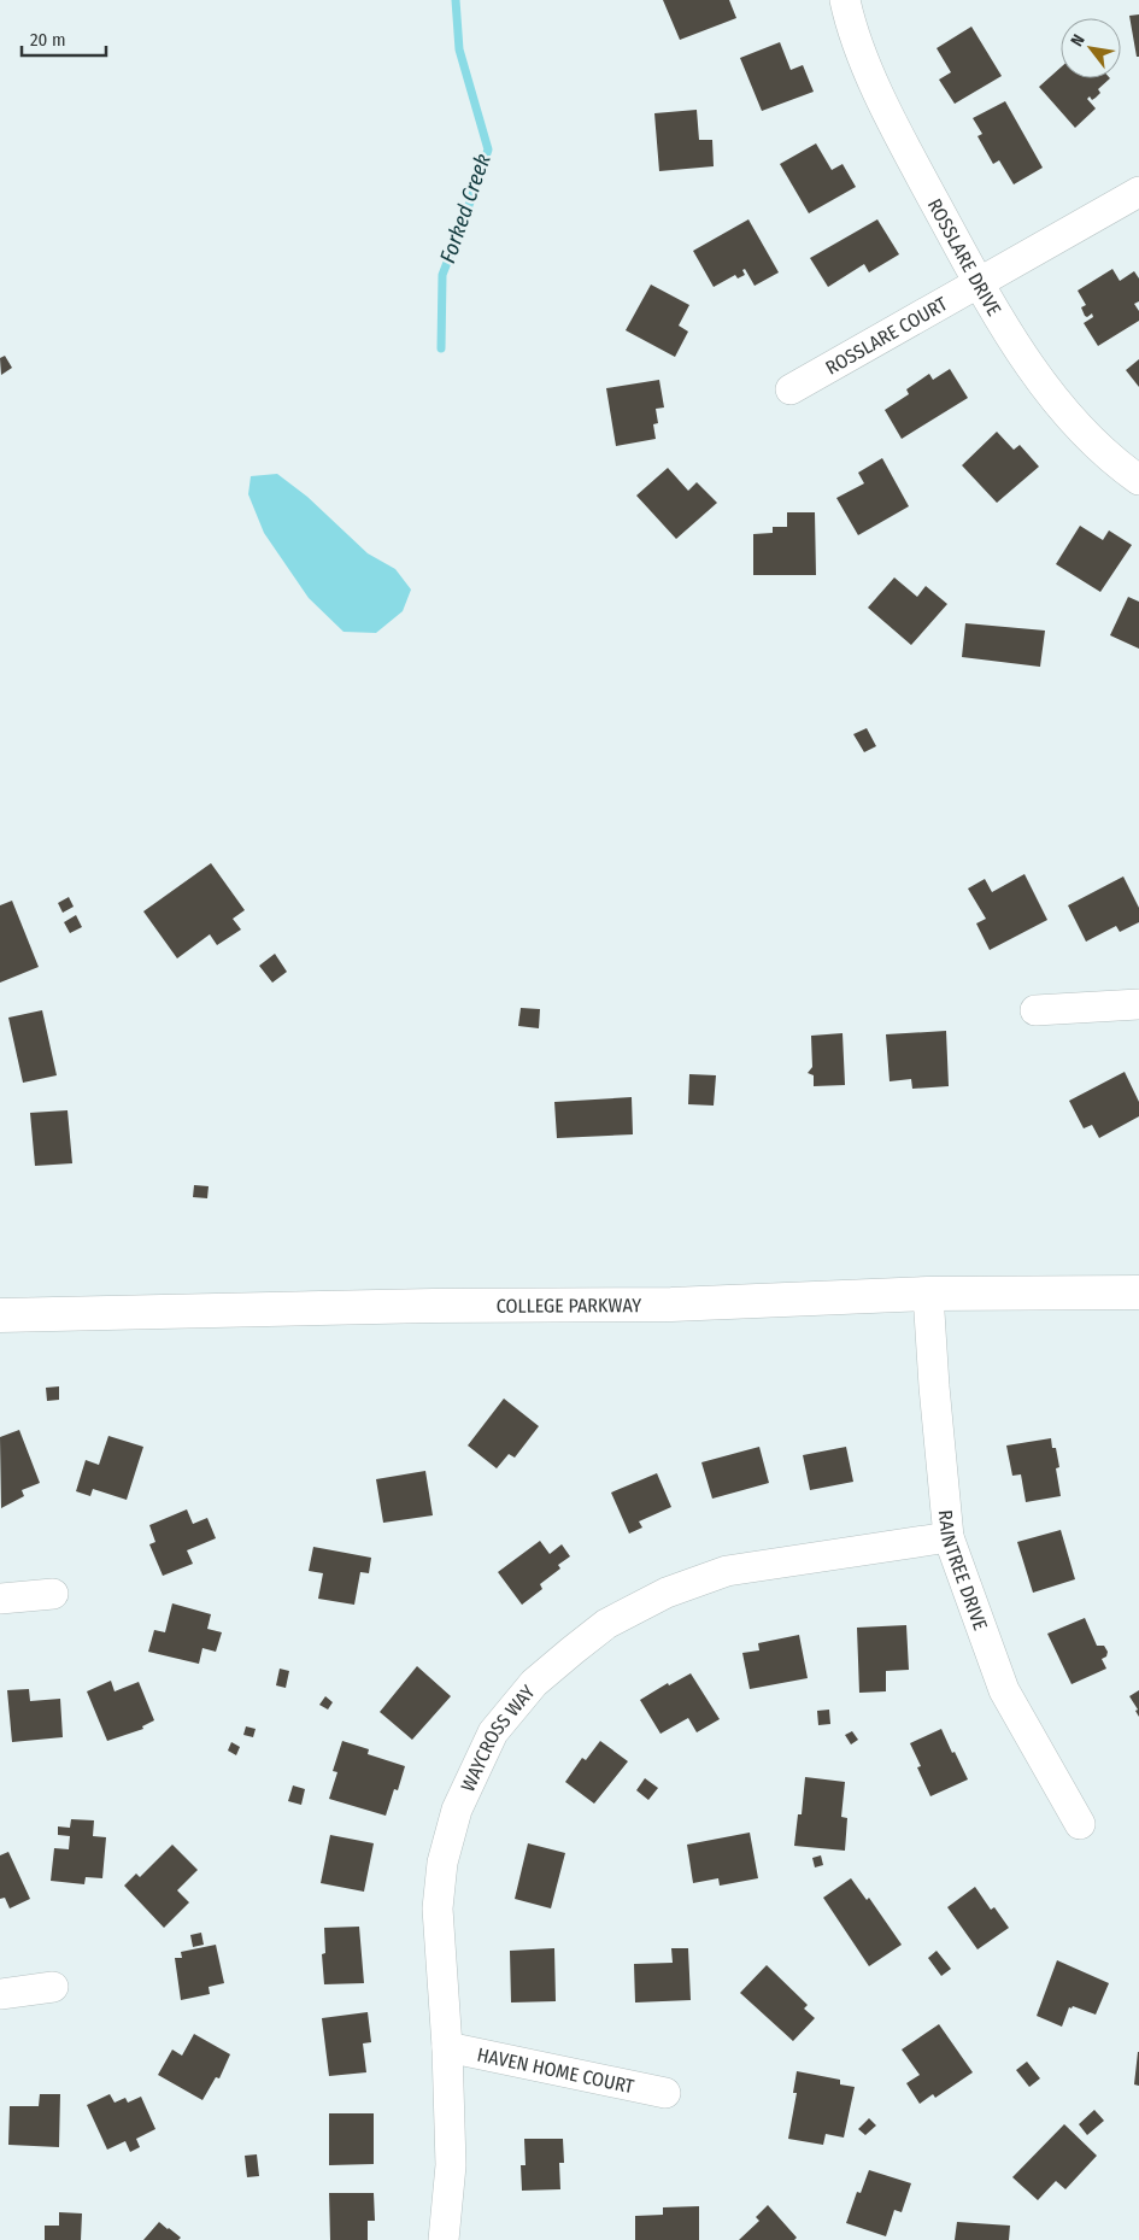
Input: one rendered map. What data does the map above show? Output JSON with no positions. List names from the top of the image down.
{
  "streets": {
    "main road": ["COLLEGE PARKWAY"],
    "street": [
      "ROSSLARE DRIVE",
      "ROSSLARE COURT",
      "RAINTREE DRIVE",
      "WAYCROSS WAY",
      "HAVEN HOME COURT"
    ]
  },
  "crossings": [
    ["ROSSLARE DRIVE", "ROSSLARE COURT"],
    ["COLLEGE PARKWAY", "RAINTREE DRIVE"],
    ["RAINTREE DRIVE", "WAYCROSS WAY"],
    ["WAYCROSS WAY", "HAVEN HOME COURT"]
  ],
  "water": ["Forked Creek"],
  "scale_bar": "20 m",
  "north": "top left"
}
